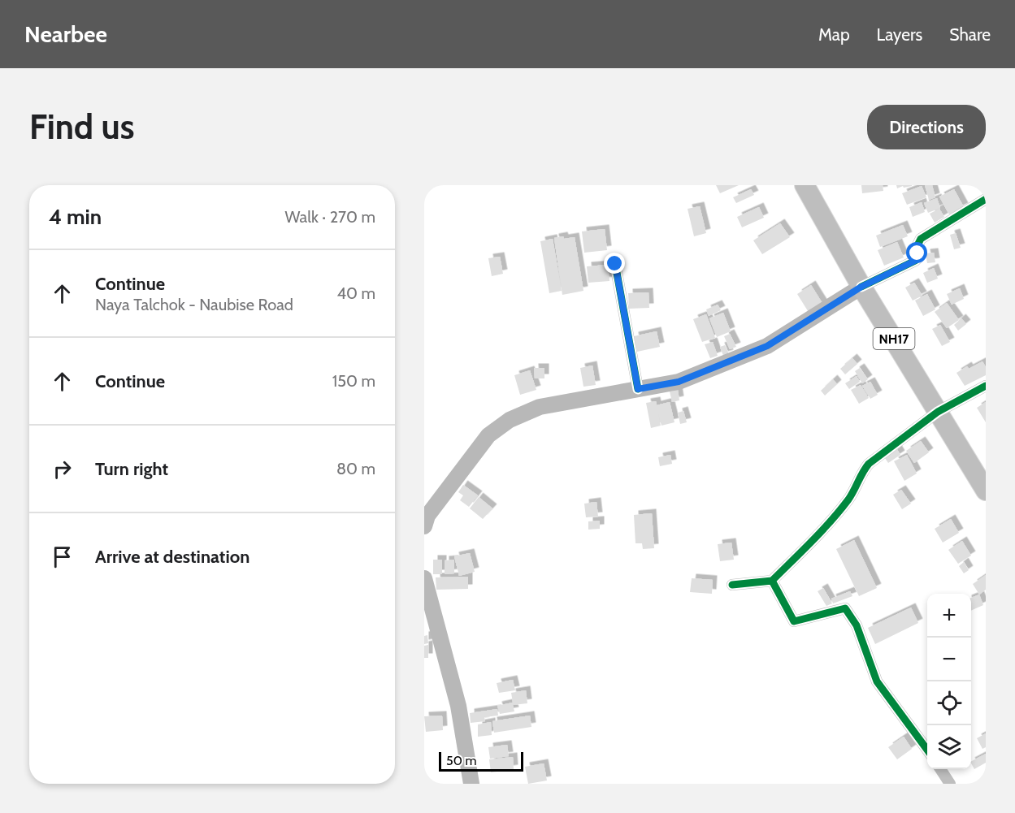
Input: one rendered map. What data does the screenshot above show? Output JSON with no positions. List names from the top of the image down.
{
  "streets": {
    "highway": ["NH17"]
  },
  "scale_bar": "50 m",
  "page": {
    "header": "Nearbee",
    "nav": ["Map", "Layers", "Share"],
    "buttons": "Directions",
    "title": "Find us",
    "heading": ["4 min", "Walk · 270 m"],
    "list": [
      ["Continue", "Naya Talchok - Naubise Road", "40 m"],
      ["Continue", "150 m"],
      ["Turn right", "80 m"],
      "Arrive at destination"
    ],
    "map_buttons": ["+", "−"],
    "scale": "50 m"
  }
}
